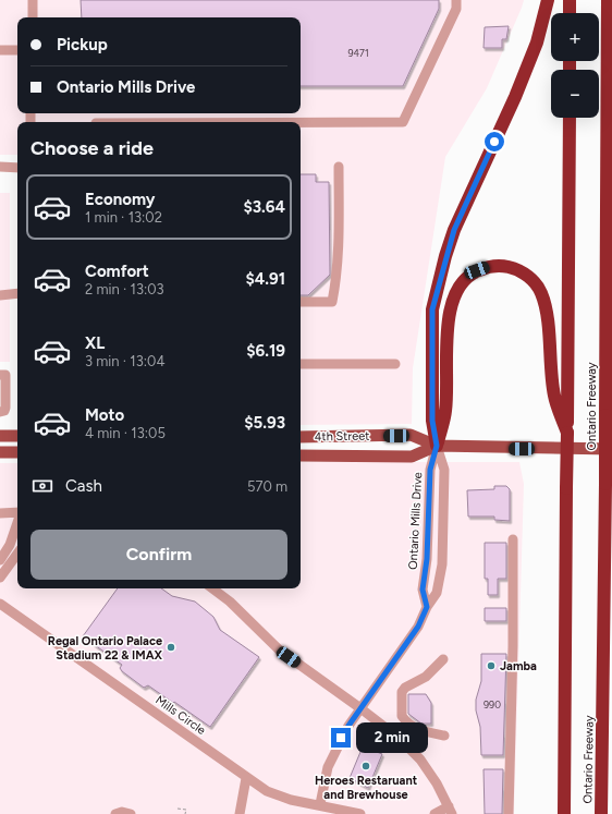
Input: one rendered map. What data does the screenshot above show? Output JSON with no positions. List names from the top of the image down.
{
  "streets": {
    "highway": ["Ontario Freeway"],
    "main road": ["4th Street"],
    "street": ["Ontario Mills Drive", "Mills Circle"]
  },
  "crossings": [
    ["4th Street", "Ontario Mills Drive"]
  ],
  "places": ["Regal Ontario Palace Stadium 22 & IMAX", "Jamba", "Heroes Restaruant and Brewhouse"],
  "house_numbers": ["9471", "990"],
  "page": {
    "map_buttons": ["+", "−"],
    "banner": ["Pickup", "Ontario Mills Drive"],
    "heading": "Choose a ride",
    "list": [
      {
        "name": "Economy",
        "note": "1 min · 13:02",
        "value": "$3.64"
      },
      {
        "name": "Comfort",
        "note": "2 min · 13:03",
        "value": "$4.91"
      },
      {
        "name": "XL",
        "note": "3 min · 13:04",
        "value": "$6.19"
      },
      {
        "name": "Moto",
        "note": "4 min · 13:05",
        "value": "$5.93"
      }
    ],
    "pay": ["Cash", "570 m"],
    "buttons": "Confirm",
    "bubble": "2 min"
  }
}
